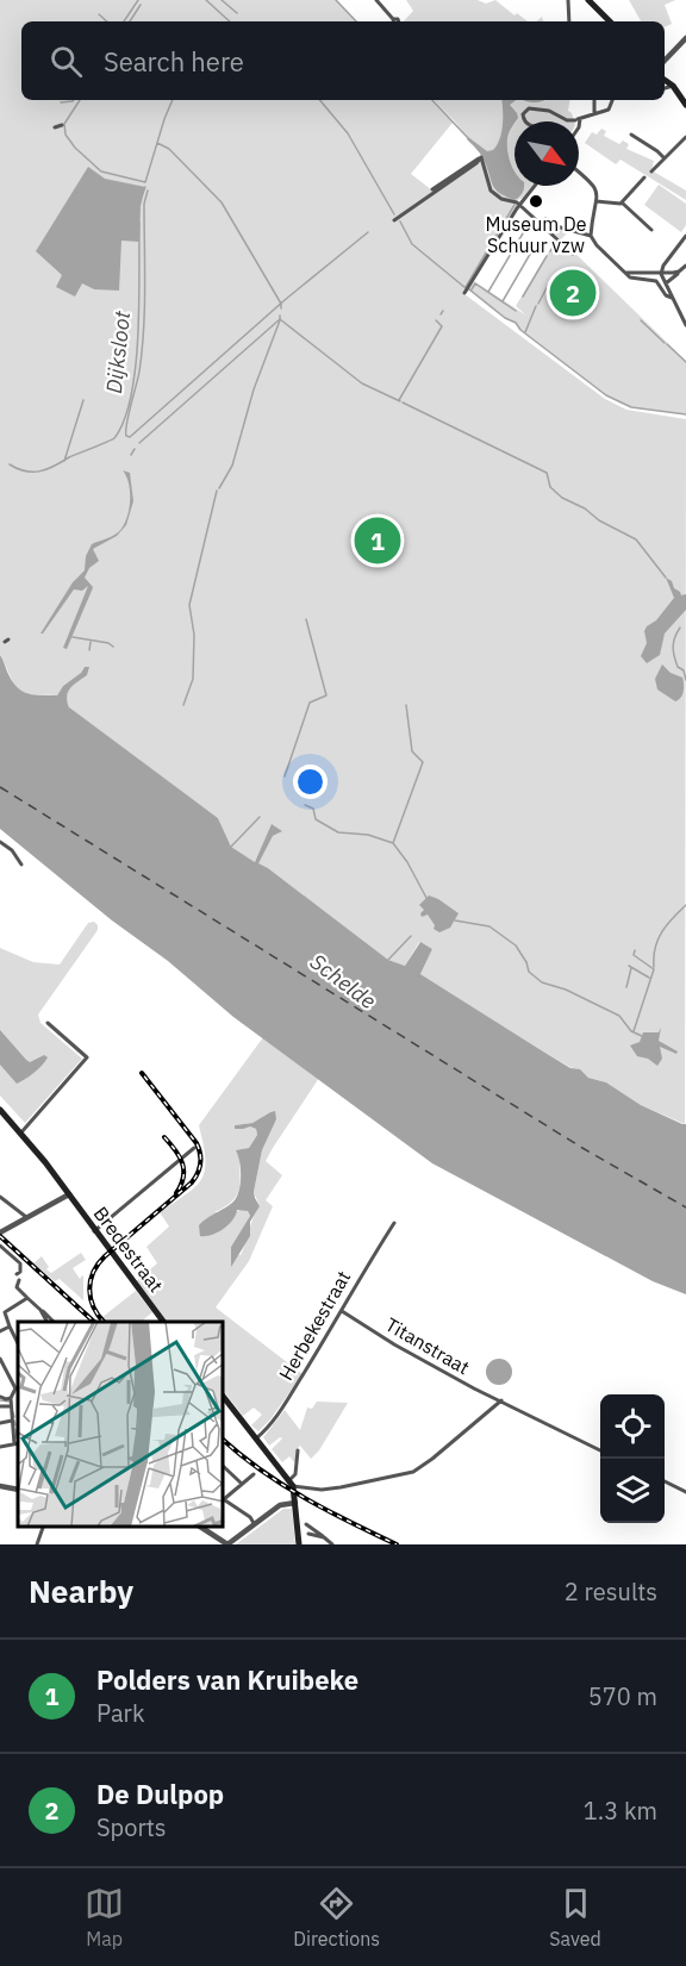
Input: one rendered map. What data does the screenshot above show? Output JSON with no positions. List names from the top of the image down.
{
  "streets": {
    "main road": ["Bredestraat"],
    "street": ["Herbekestraat", "Titanstraat"]
  },
  "crossings": [
    ["Herbekestraat", "Titanstraat"]
  ],
  "water": ["Dijksloot", "Schelde"],
  "places": ["Museum De Schuur vzw"],
  "north": "bottom right",
  "page": {
    "search": "Search here",
    "pins": ["2", "1"],
    "heading": ["Nearby", "2 results"],
    "list": [
      {
        "mark": "1",
        "name": "Polders van Kruibeke",
        "note": "Park",
        "value": "570 m"
      },
      {
        "mark": "2",
        "name": "De Dulpop",
        "note": "Sports",
        "value": "1.3 km"
      }
    ],
    "nav": ["Map", "Directions", "Saved"]
  }
}
